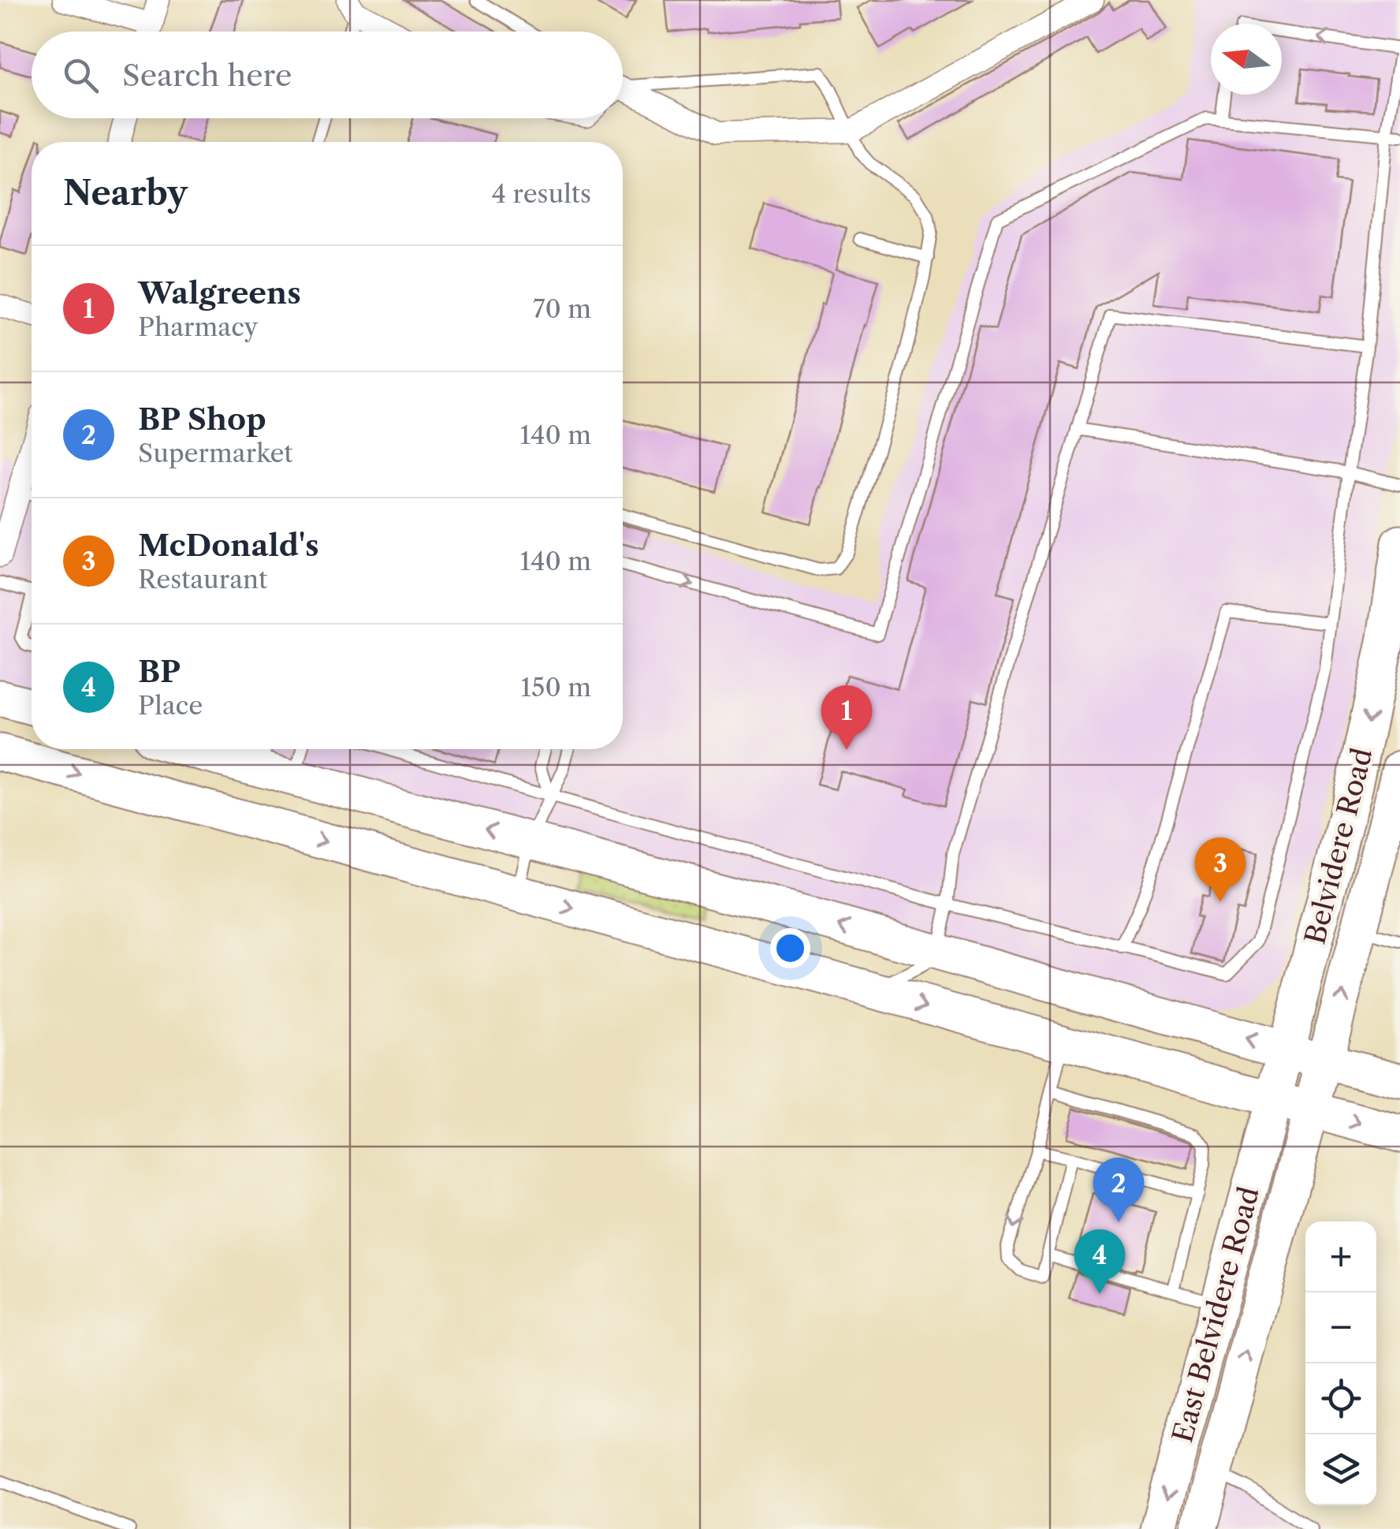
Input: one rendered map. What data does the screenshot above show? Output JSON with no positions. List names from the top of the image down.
{
  "streets": {
    "main road": ["Belvidere Road", "East Belvidere Road"]
  },
  "crossings": [
    ["Belvidere Road", "East Belvidere Road"]
  ],
  "north": "left",
  "page": {
    "search": "Search here",
    "heading": ["Nearby", "4 results"],
    "list": [
      {
        "mark": "1",
        "name": "Walgreens",
        "note": "Pharmacy",
        "value": "70 m"
      },
      {
        "mark": "2",
        "name": "BP Shop",
        "note": "Supermarket",
        "value": "140 m"
      },
      {
        "mark": "3",
        "name": "McDonald's",
        "note": "Restaurant",
        "value": "140 m"
      },
      {
        "mark": "4",
        "name": "BP",
        "note": "Place",
        "value": "150 m"
      }
    ],
    "pins": [
      "1",
      "3",
      "2",
      "4"
    ],
    "map_buttons": ["+", "−"]
  }
}
